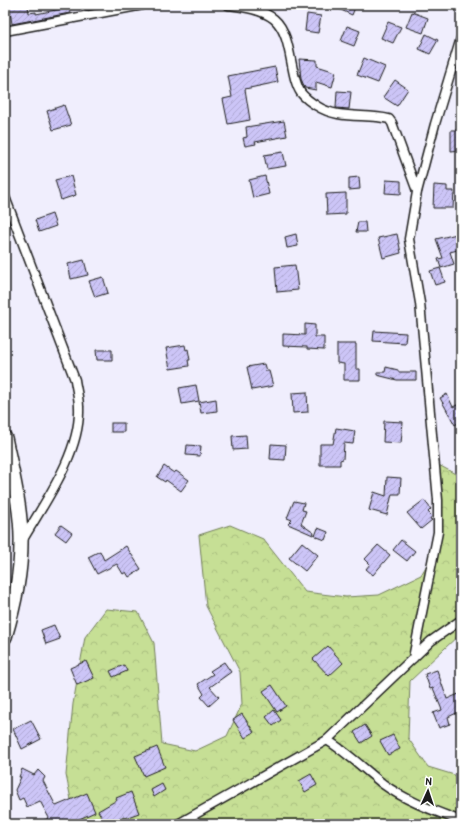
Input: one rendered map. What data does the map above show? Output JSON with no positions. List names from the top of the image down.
{
  "north": "top"
}
